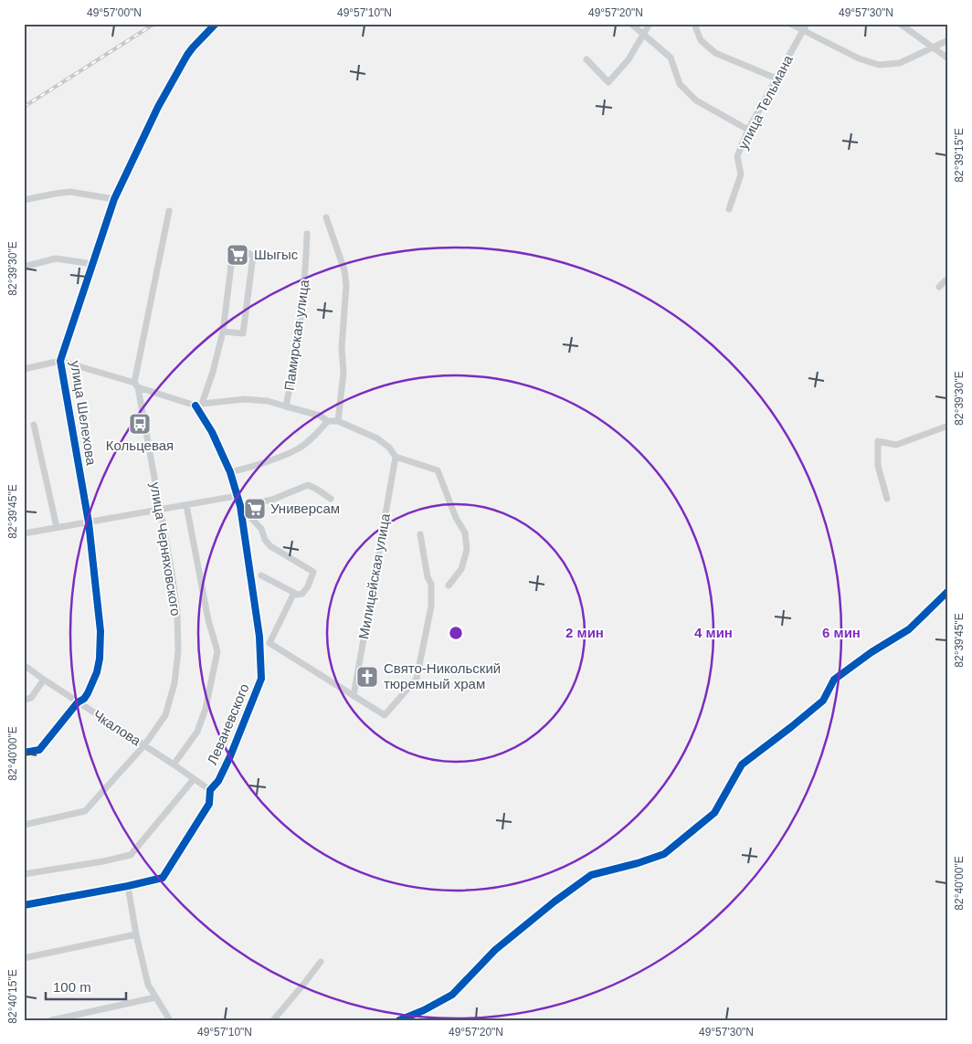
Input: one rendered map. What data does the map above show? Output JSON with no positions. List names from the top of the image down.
{
  "streets": {
    "street": [
      "улица Тельмана",
      "Памирская улица",
      "улица Шелехова",
      "улица Черняховского",
      "Милицейская улица",
      "Леваневского",
      "Чкалова"
    ]
  },
  "crossings": [
    ["Памирская улица", "Леваневского"],
    ["улица Шелехова", "Чкалова"],
    ["улица Черняховского", "Чкалова"],
    ["Милицейская улица", "Леваневского"],
    ["Леваневского", "Чкалова"]
  ],
  "places": {
    "supermarket": ["Шыгыс", "Универсам"],
    "bus stop": ["Кольцевая"],
    "church": ["Свято-Никольский тюремный храм"]
  },
  "scale_bar": "100 m",
  "coordinates": [
    "49°57'00\"N",
    "49°57'10\"N",
    "49°57'20\"N",
    "49°57'30\"N",
    "82°39'15\"E",
    "82°39'30\"E",
    "82°39'45\"E",
    "82°40'00\"E",
    "82°40'15\"E"
  ],
  "rings": ["2 мин", "4 мин", "6 мин"]
}
